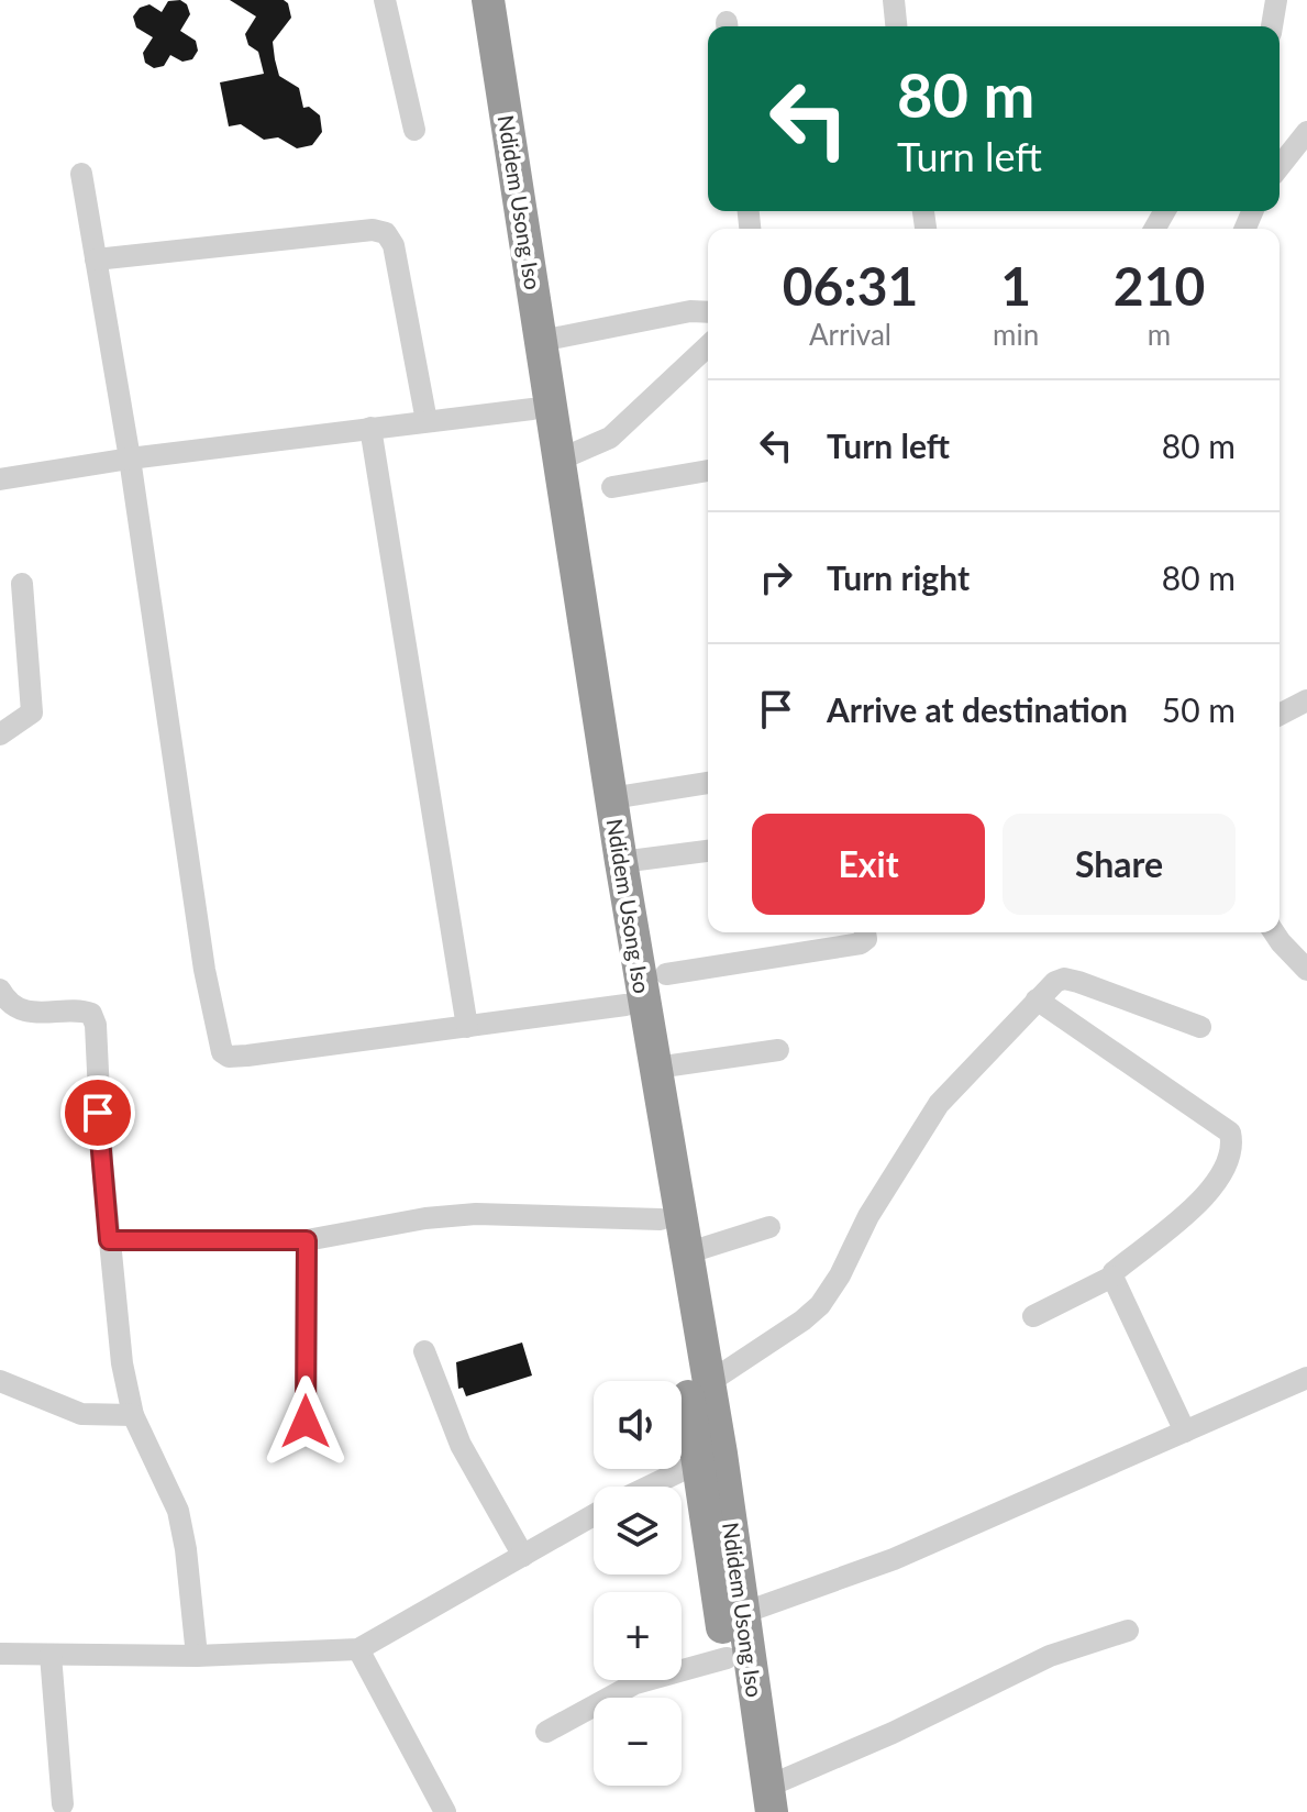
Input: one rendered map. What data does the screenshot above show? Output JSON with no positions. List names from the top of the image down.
{
  "streets": {
    "highway": ["Ndidem Usong Iso"]
  },
  "page": {
    "turn": ["80 m", "Turn left"],
    "eta": [
      "06:31",
      "Arrival",
      "1",
      "min",
      "210",
      "m"
    ],
    "list": [
      {
        "name": "Turn left",
        "value": "80 m"
      },
      {
        "name": "Turn right",
        "value": "80 m"
      },
      {
        "name": "Arrive at destination",
        "value": "50 m"
      }
    ],
    "buttons": ["Exit", "Share"],
    "map_buttons": ["+", "−"]
  }
}
